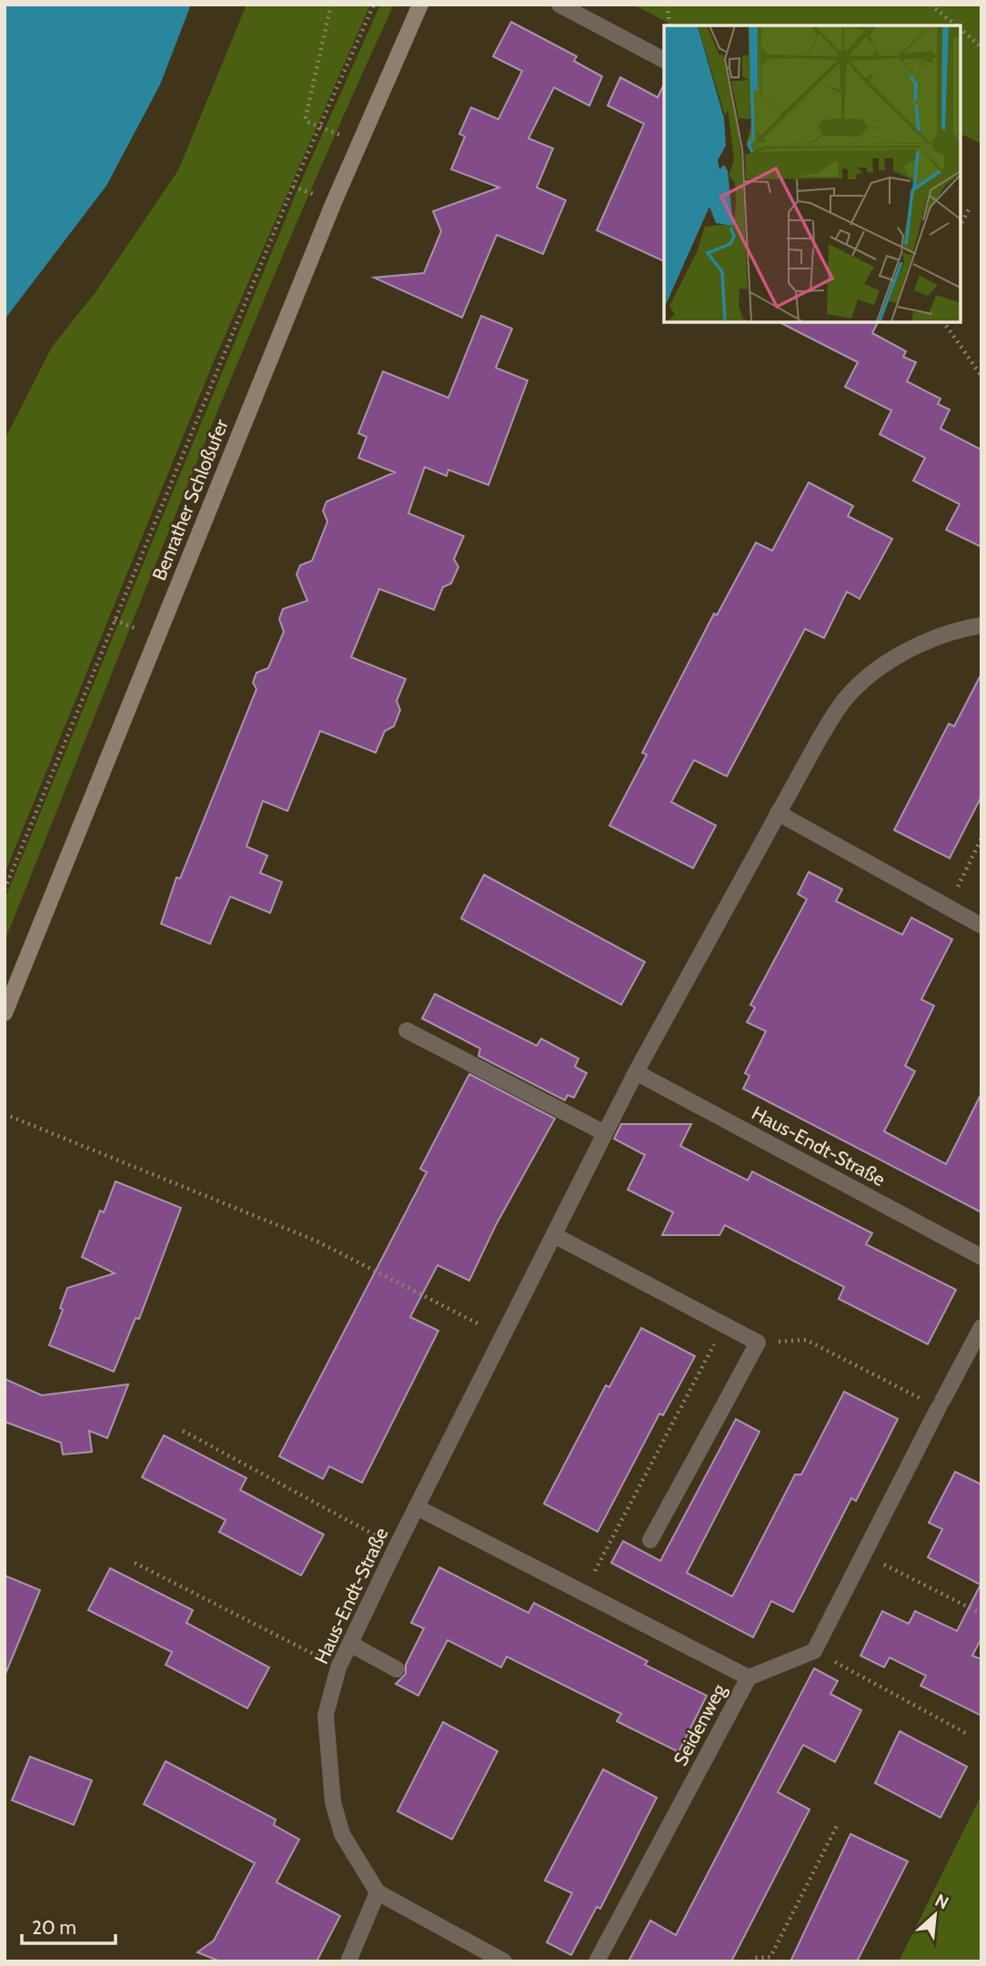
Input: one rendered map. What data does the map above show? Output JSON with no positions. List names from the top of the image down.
{
  "streets": {
    "street": ["Benrather Schloßufer", "Haus-Endt-Straße", "Seidenweg"]
  },
  "scale_bar": "20 m",
  "north": "top right"
}
